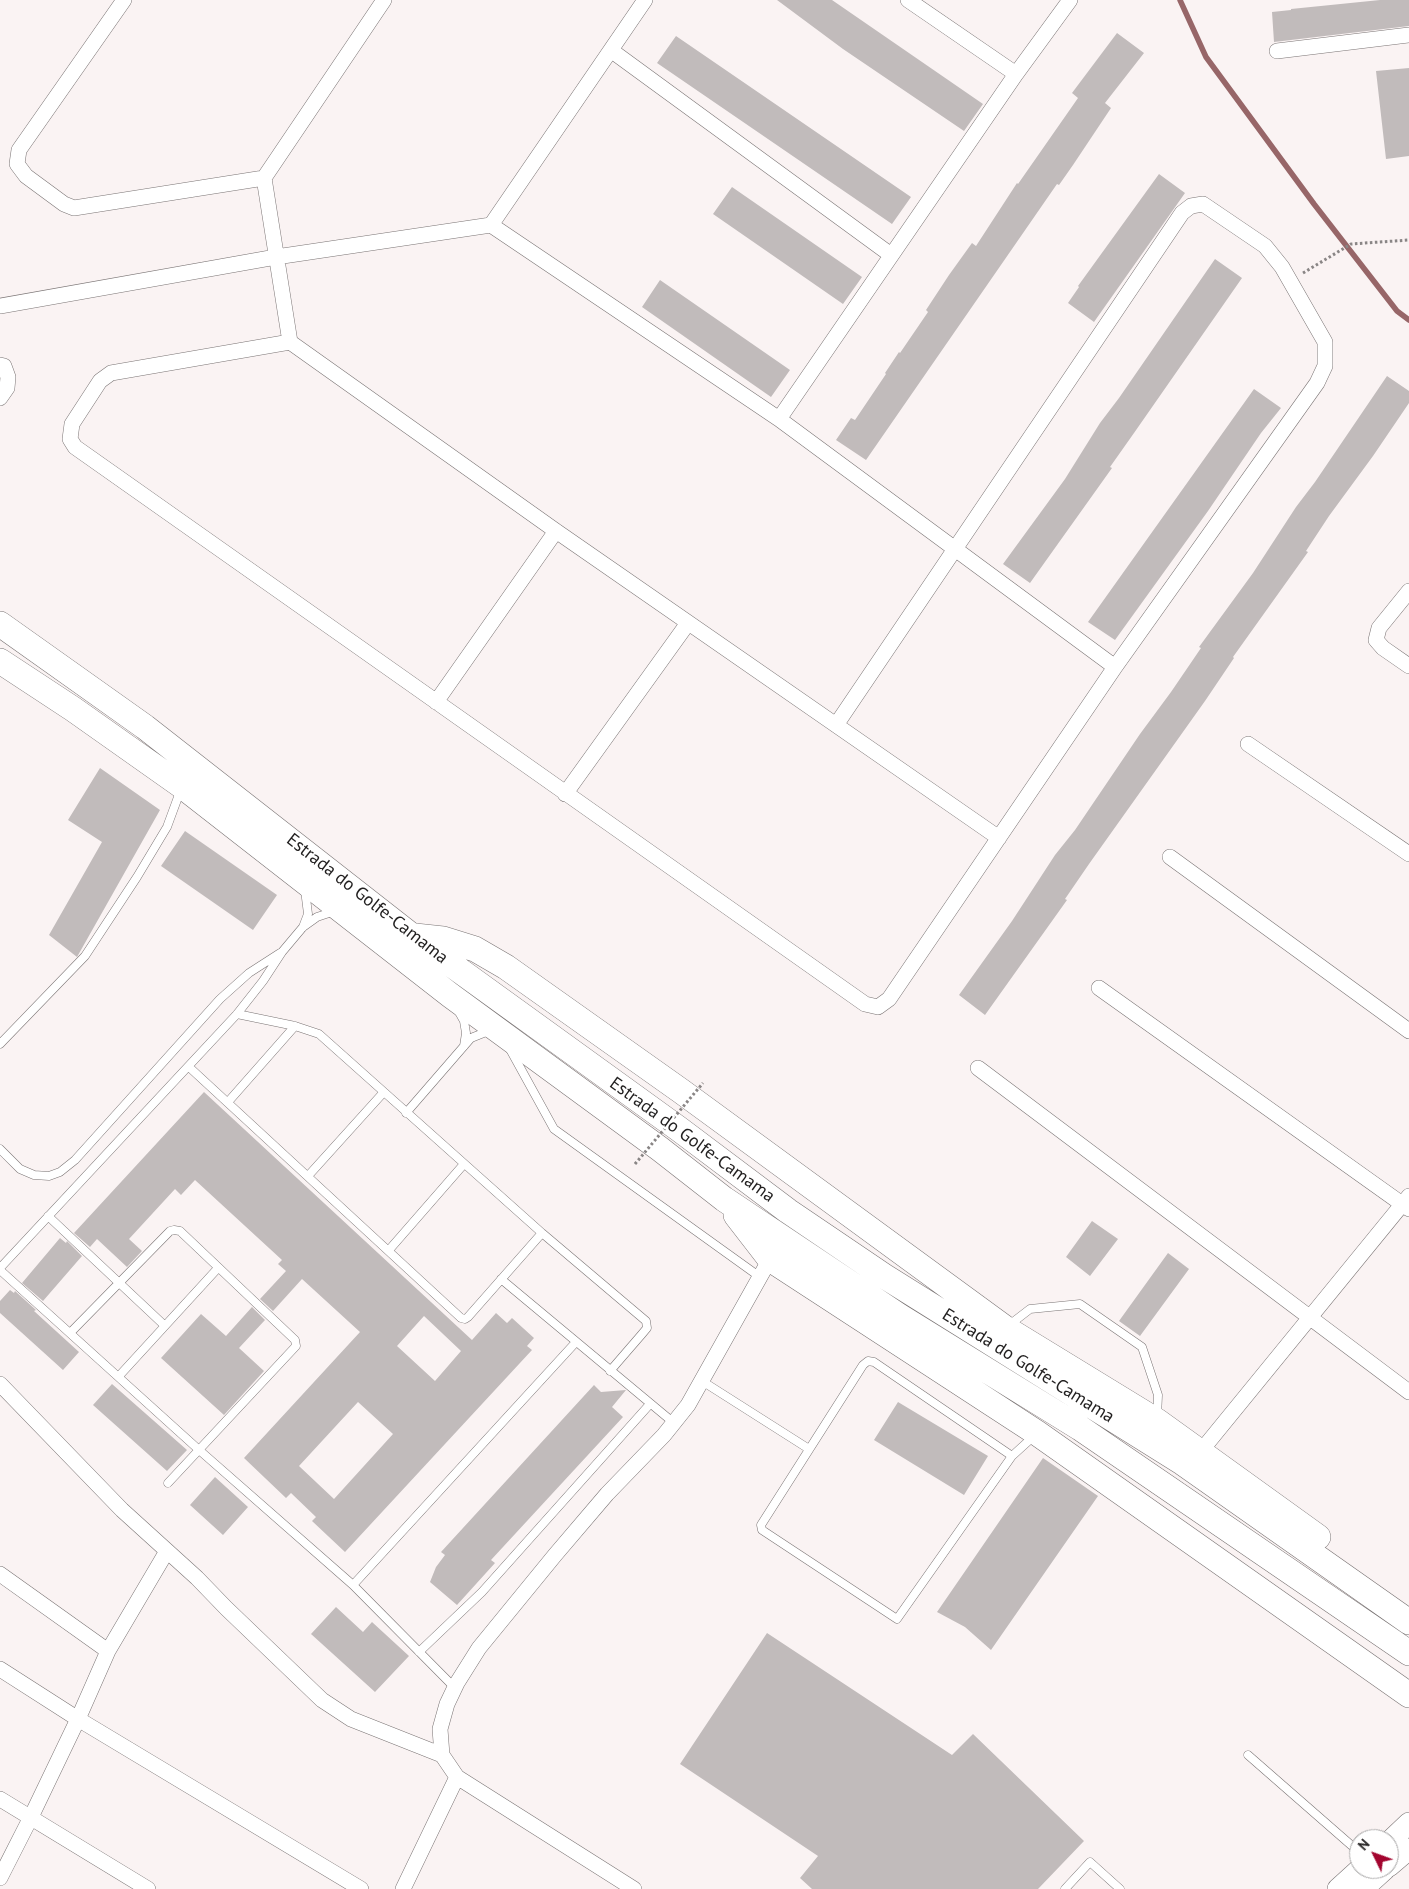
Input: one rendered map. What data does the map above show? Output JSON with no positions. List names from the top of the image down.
{
  "streets": {
    "highway": ["Estrada do Golfe-Camama"]
  },
  "north": "top left"
}
